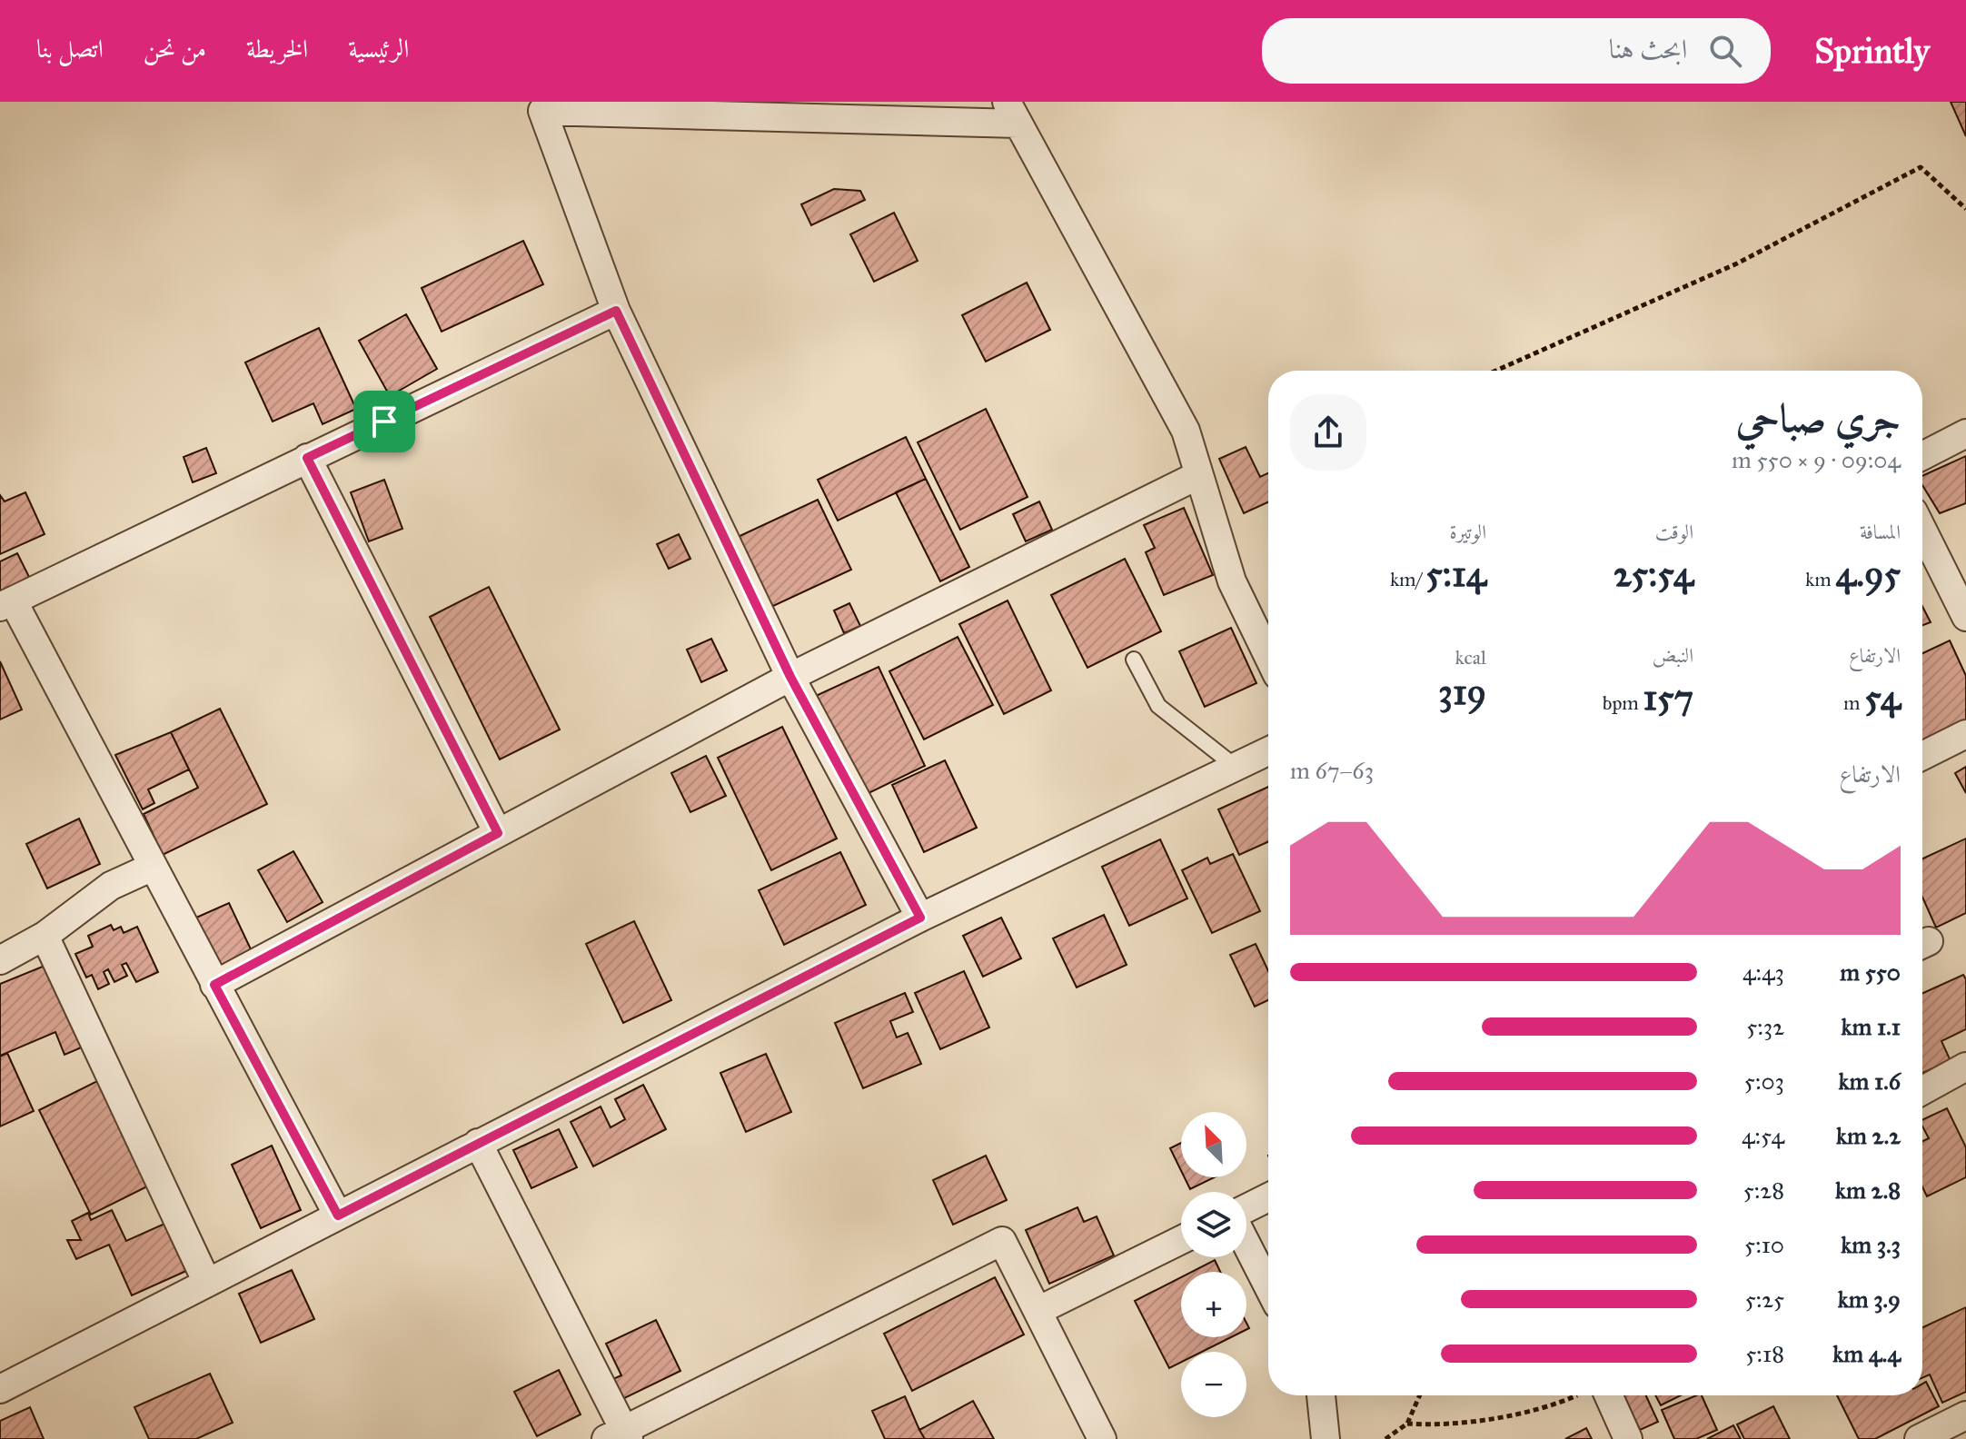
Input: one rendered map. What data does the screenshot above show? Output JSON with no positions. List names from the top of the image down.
{
  "north": "top left",
  "page": {
    "header": "Sprintly",
    "search": "ابحث هنا",
    "nav": [
      "الرئيسية",
      "الخريطة",
      "من نحن",
      "اتصل بنا"
    ],
    "heading": ["جري صباحي", "09:04 · 9 × 550 m"],
    "stats": [
      ["المسافة", "4.95 km"],
      ["الوقت", "25:54"],
      ["الوتيرة", "5:14 /km"],
      ["الارتفاع", "54 m"],
      ["النبض", "157 bpm"],
      ["kcal", "319"]
    ],
    "chart": ["الارتفاع", "63–67 m"],
    "list": [
      {
        "name": "550 m",
        "note": "4:43"
      },
      {
        "name": "1.1 km",
        "note": "5:32"
      },
      {
        "name": "1.6 km",
        "note": "5:03"
      },
      {
        "name": "2.2 km",
        "note": "4:54"
      },
      {
        "name": "2.8 km",
        "note": "5:28"
      },
      {
        "name": "3.3 km",
        "note": "5:10"
      },
      {
        "name": "3.9 km",
        "note": "5:25"
      },
      {
        "name": "4.4 km",
        "note": "5:18"
      }
    ],
    "map_buttons": ["+", "−"]
  }
}
